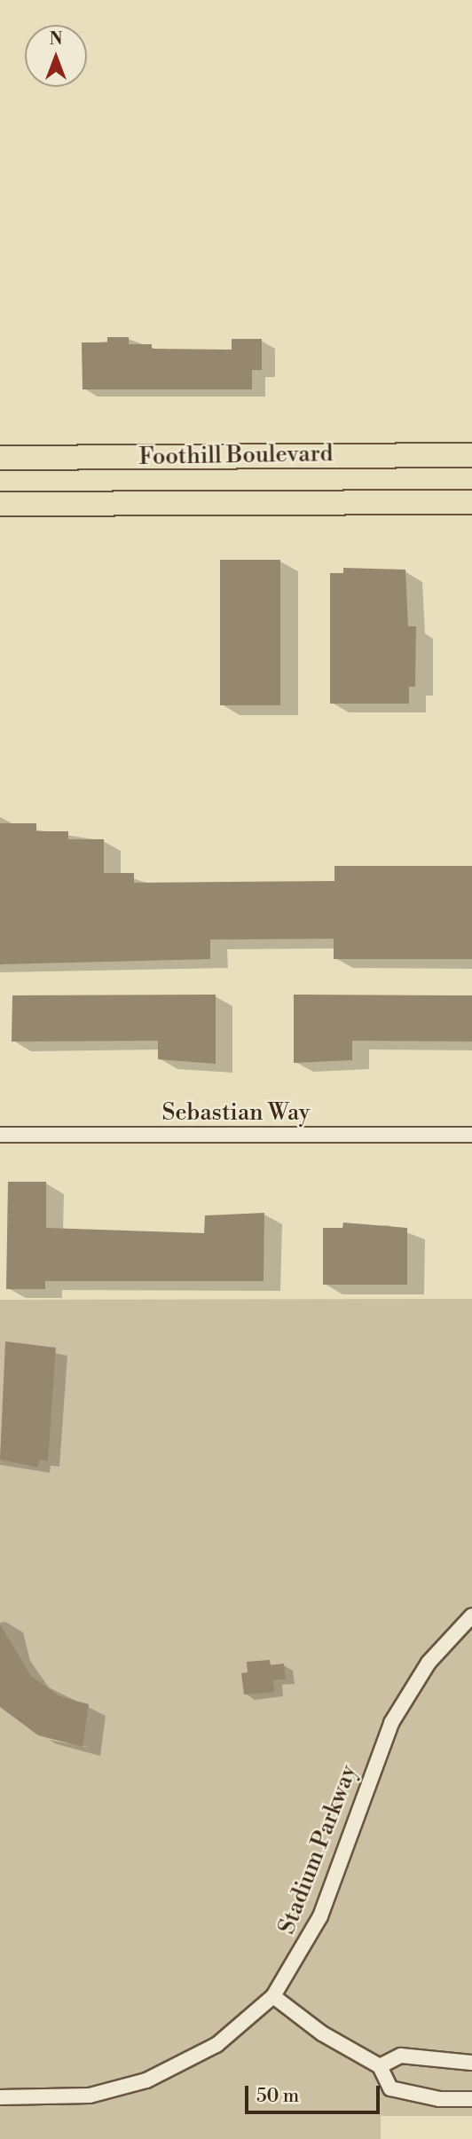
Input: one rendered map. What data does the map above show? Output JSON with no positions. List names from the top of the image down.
{
  "streets": {
    "main road": ["Foothill Boulevard"],
    "street": ["Sebastian Way", "Stadium Parkway"]
  },
  "scale_bar": "50 m",
  "north": "top"
}
